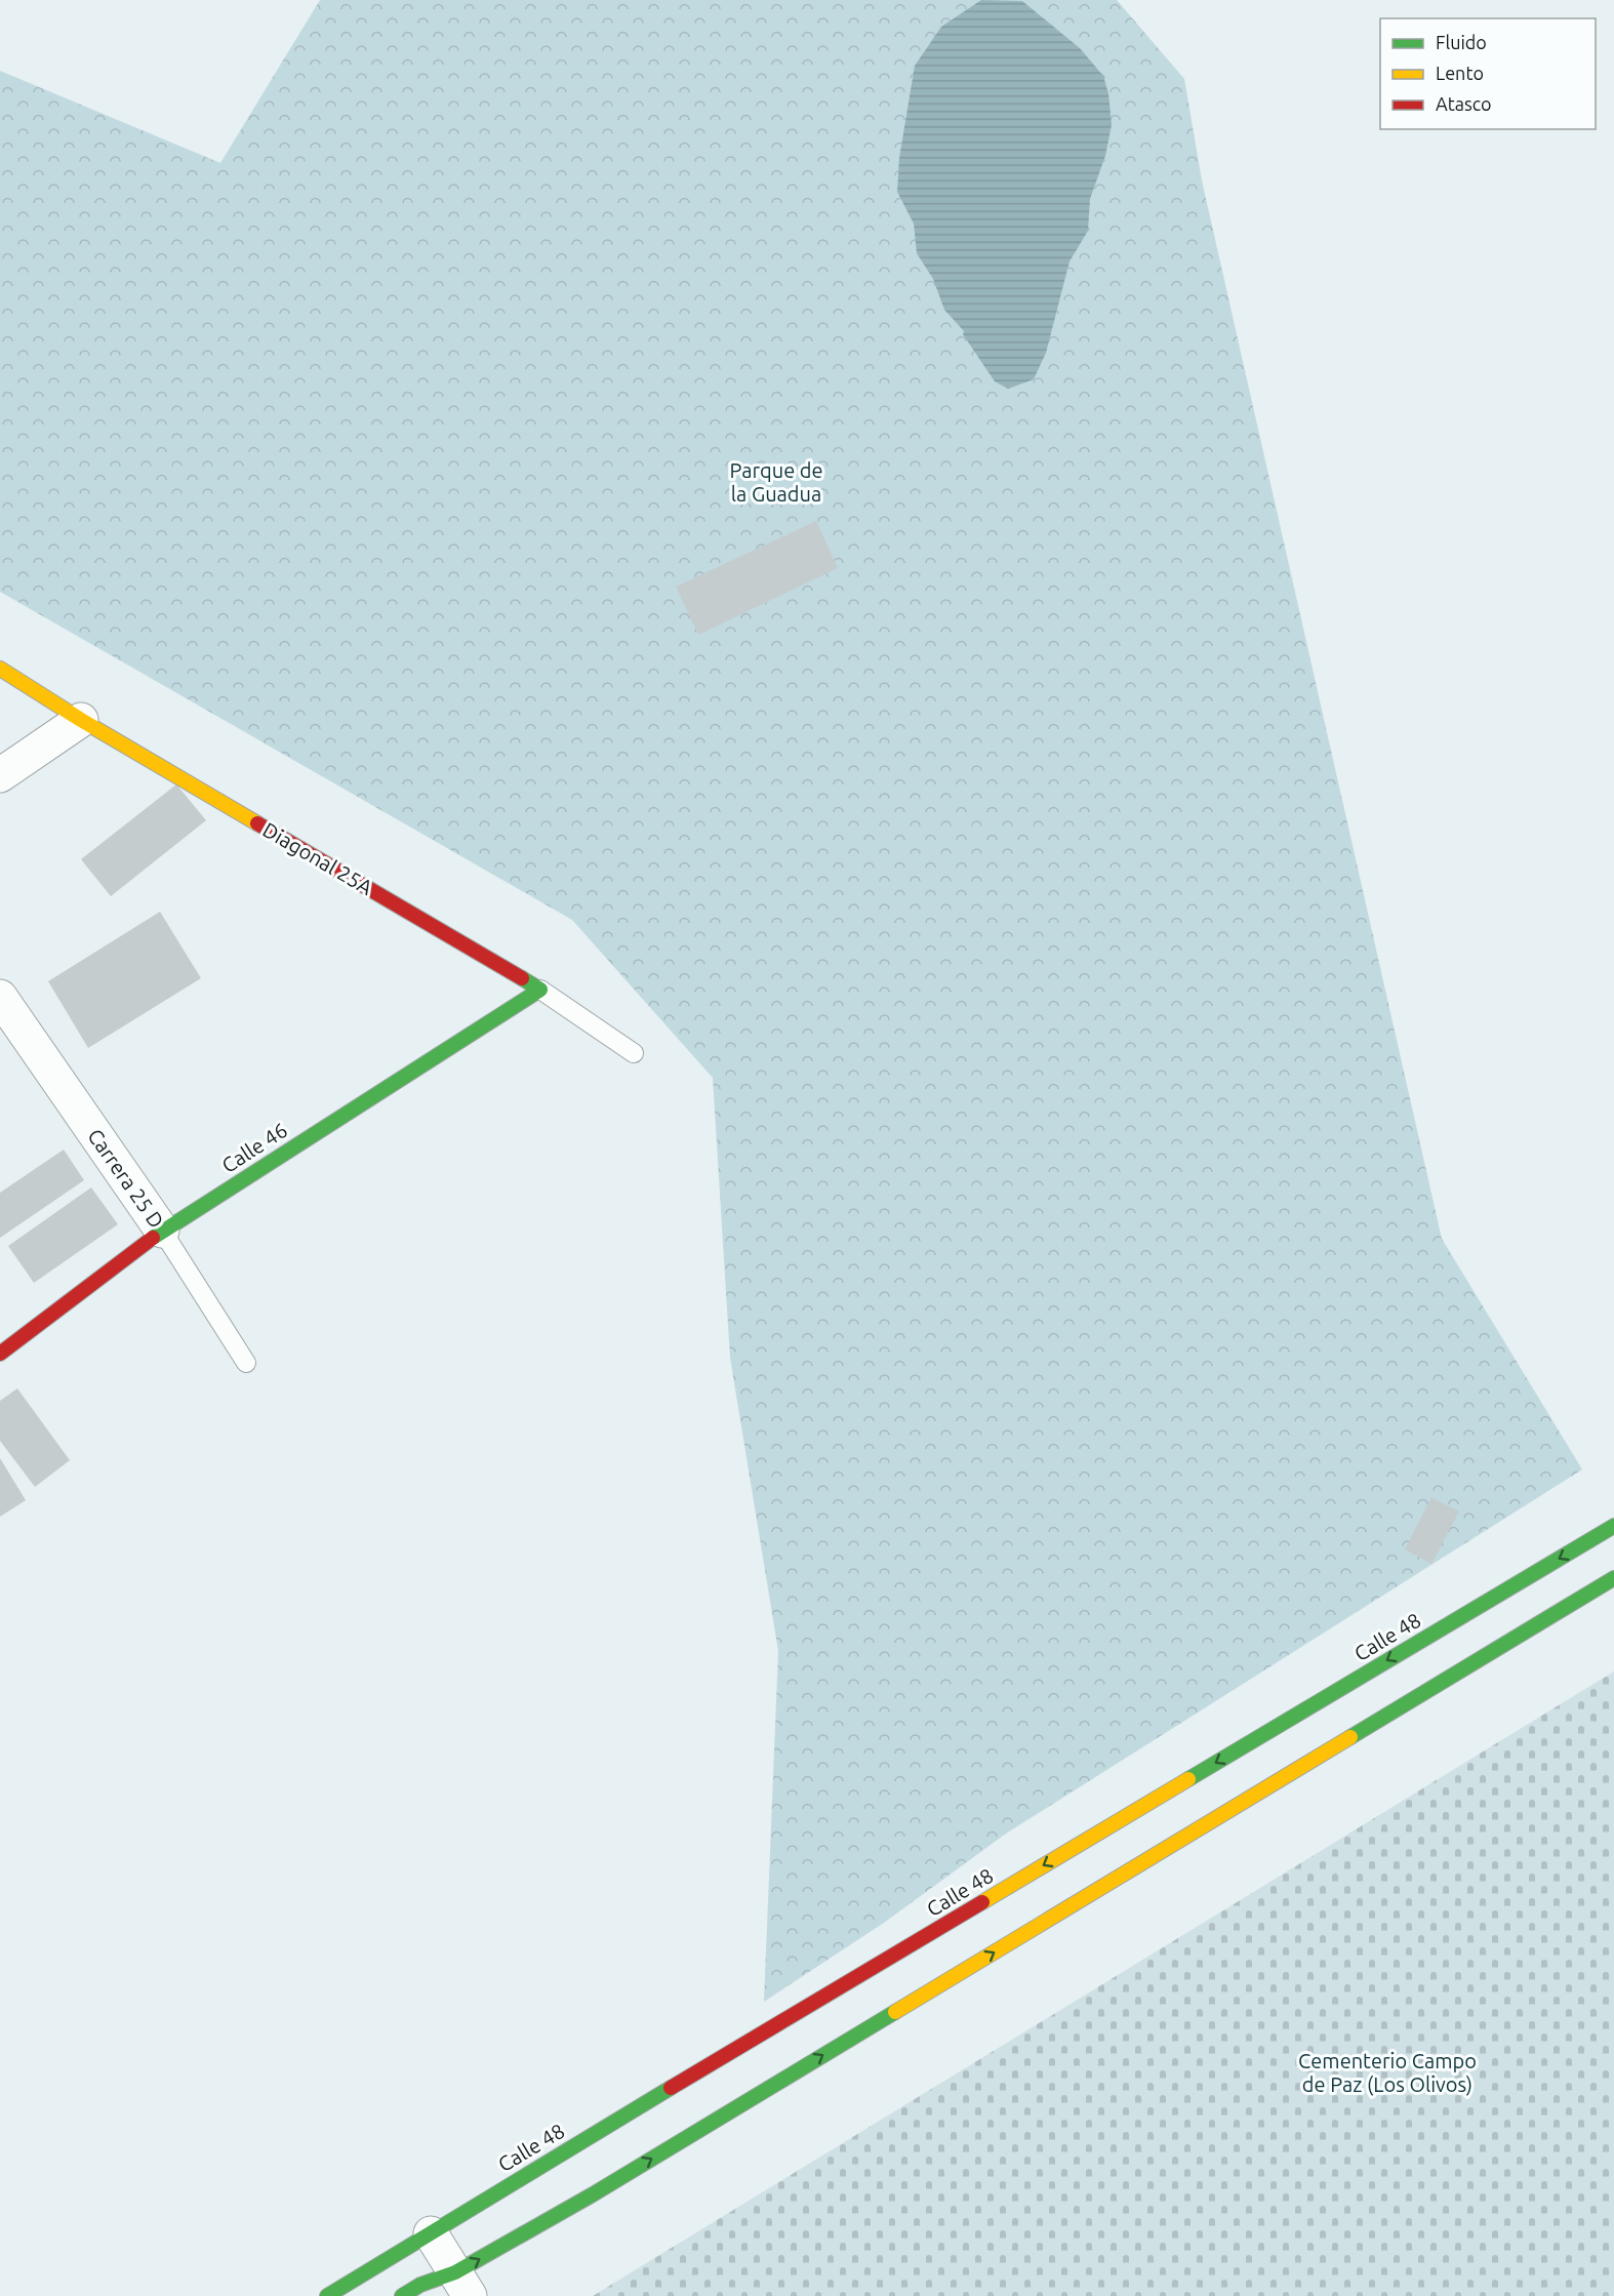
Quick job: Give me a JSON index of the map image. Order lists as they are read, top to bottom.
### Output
{
  "streets": {
    "main road": ["Diagonal 25A", "Calle 46", "Calle 48"],
    "street": ["Carrera 25 D"]
  },
  "crossings": [
    ["Diagonal 25A", "Calle 46"],
    ["Calle 46", "Carrera 25 D"]
  ],
  "parks": ["Parque de la Guadua", "Cementerio Campo de Paz (Los Olivos)"],
  "legend": ["Fluido", "Lento", "Atasco"]
}
